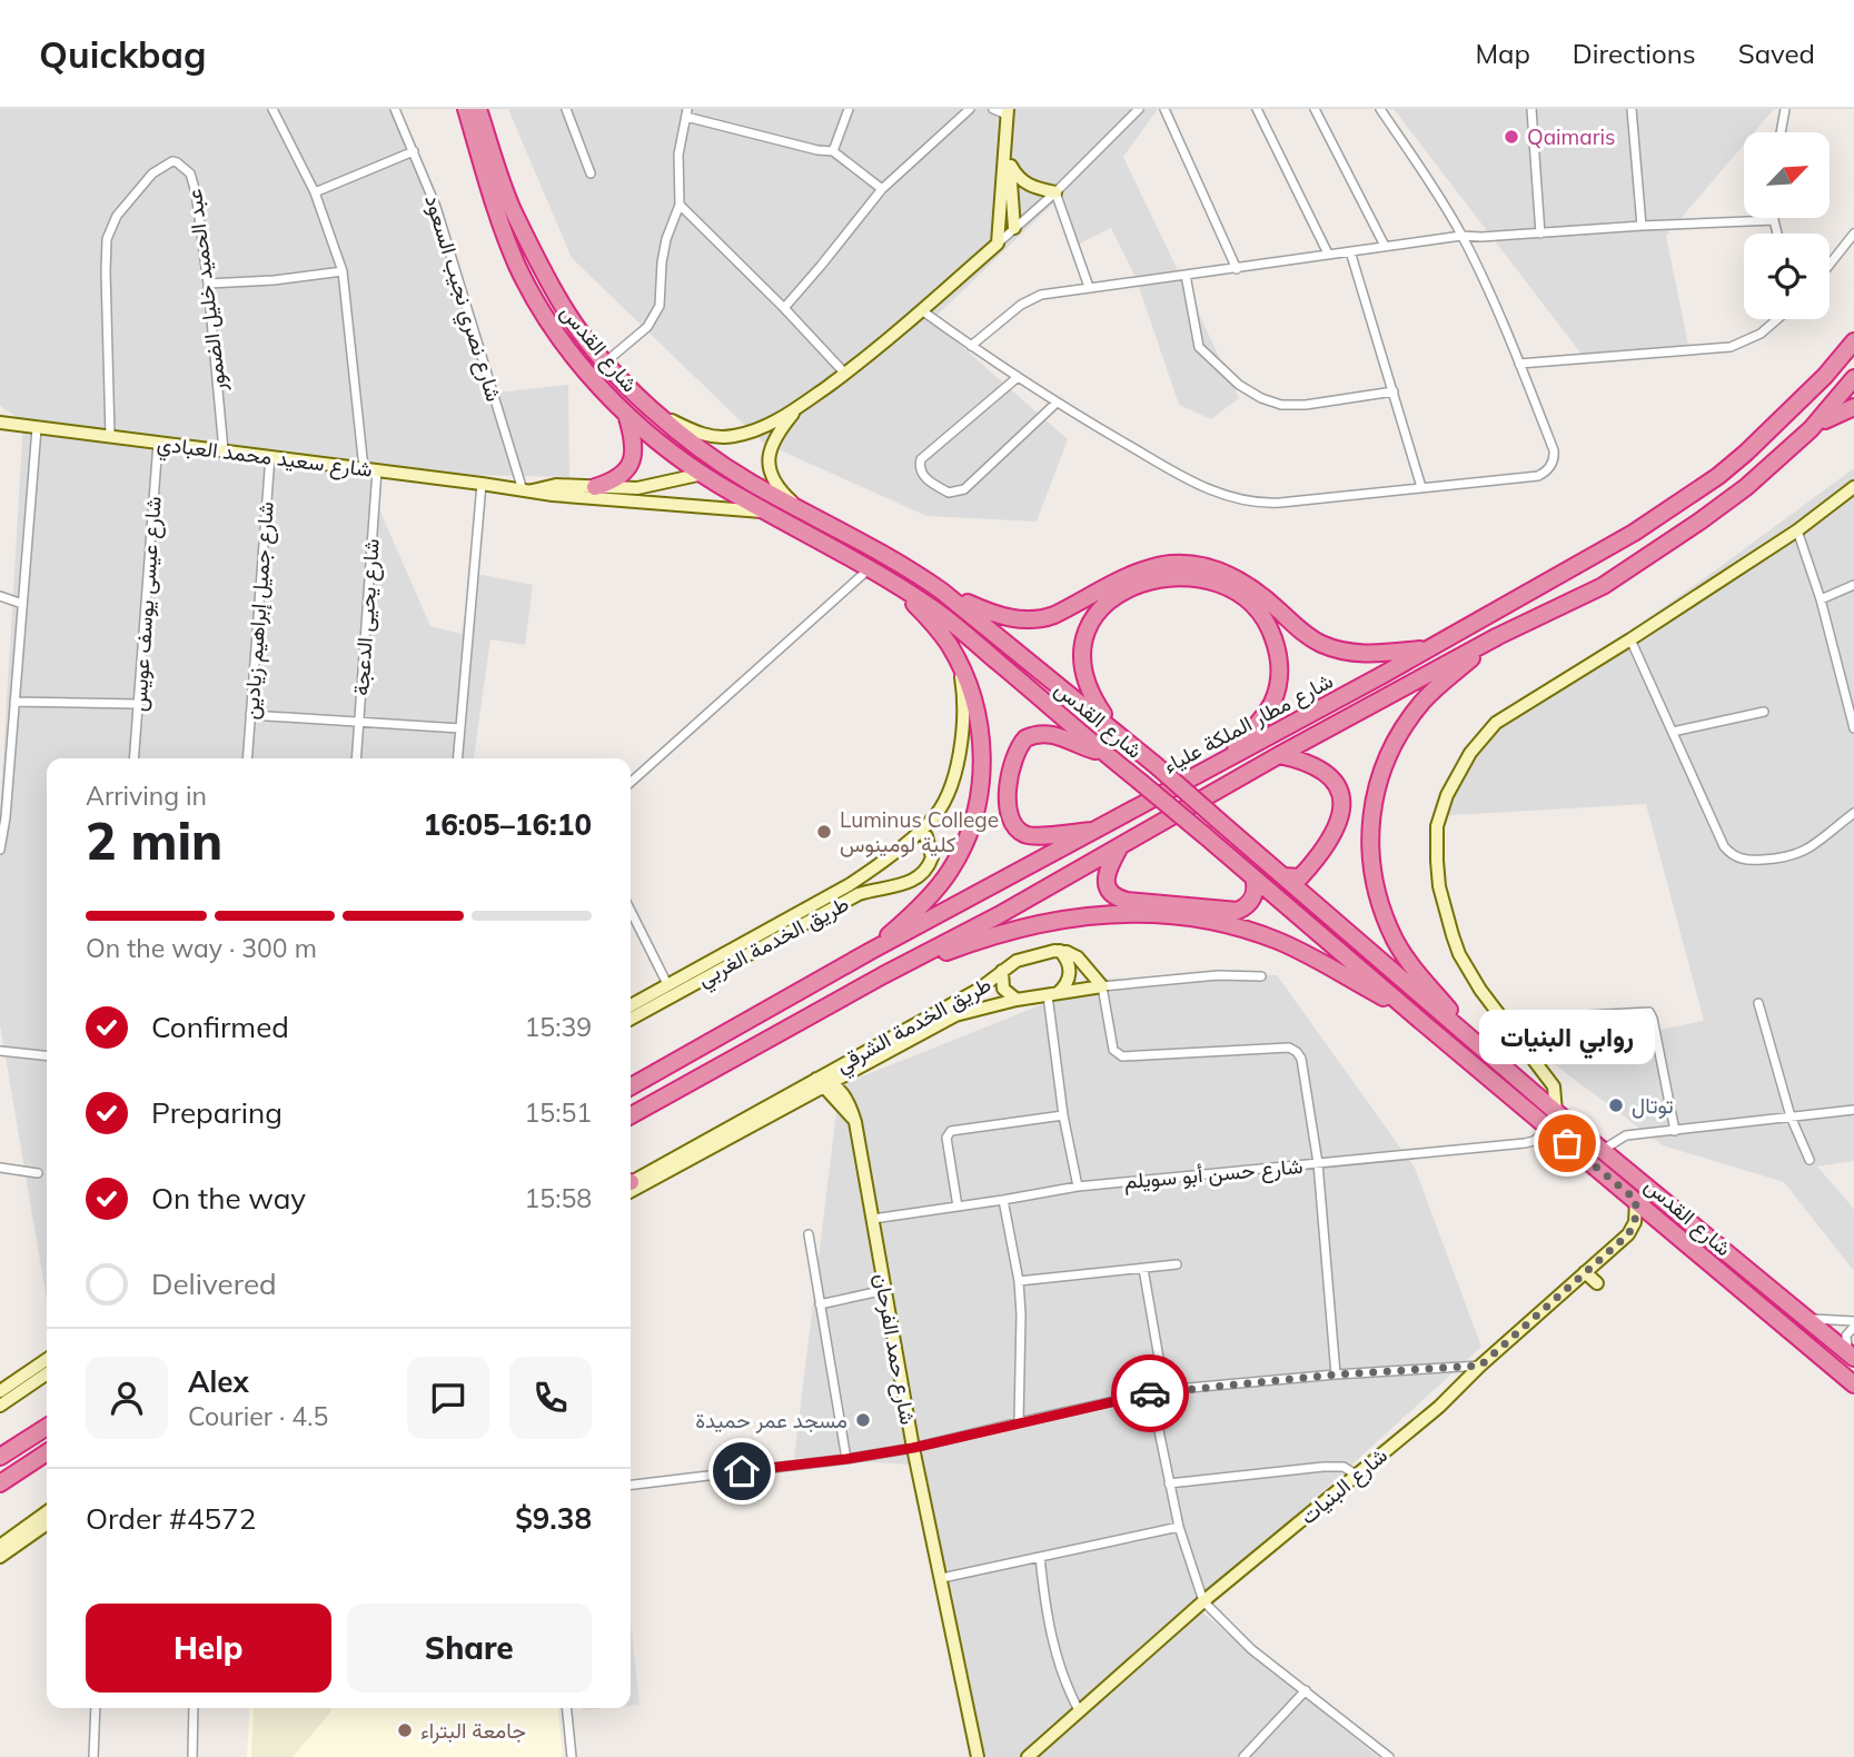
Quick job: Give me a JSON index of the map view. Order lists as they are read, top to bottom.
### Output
{
  "streets": {
    "highway": ["شارع القدس", "شارع مطار الملكة علياء"],
    "street": [
      "عبد الحميد خليل الضمور",
      "شارع نصري نجيب السعود",
      "شارع سعيد محمد العبادي",
      "شارع عيسى يوسف عويس",
      "شارع جميل إبراهيم زيادين",
      "شارع يحيى الدعجة",
      "طريق الخدمة الغربي",
      "طريق الخدمة الشرقي",
      "شارع حسن أبو سويلم",
      "شارع حمد الفرحان",
      "شارع البنيات"
    ]
  },
  "crossings": [
    ["عبد الحميد خليل الضمور", "شارع سعيد محمد العبادي"],
    ["شارع نصري نجيب السعود", "شارع سعيد محمد العبادي"],
    ["شارع القدس", "شارع سعيد محمد العبادي"],
    ["شارع القدس", "شارع حسن أبو سويلم"],
    ["شارع القدس", "شارع البنيات"],
    ["شارع سعيد محمد العبادي", "شارع عيسى يوسف عويس"],
    ["شارع سعيد محمد العبادي", "شارع جميل إبراهيم زيادين"],
    ["شارع سعيد محمد العبادي", "شارع يحيى الدعجة"],
    ["طريق الخدمة الشرقي", "شارع حمد الفرحان"],
    ["شارع حسن أبو سويلم", "شارع حمد الفرحان"]
  ],
  "places": [
    "Qaimaris",
    "Luminus College كلية لومينوس",
    "توتال",
    "روابي البنيات",
    "مسجد عمر حميدة",
    "جامعة البتراء"
  ],
  "north": "top right",
  "page": {
    "header": "Quickbag",
    "nav": ["Map", "Directions", "Saved"],
    "heading": ["2 min", "Arriving in", "16:05–16:10"],
    "panel": [
      "Alex",
      "Courier · 4.5",
      "Order #4572",
      "$9.38"
    ],
    "bar": "On the way · 300 m",
    "list": [
      ["Confirmed", "15:39"],
      ["Preparing", "15:51"],
      ["On the way", "15:58"],
      "Delivered"
    ],
    "bubble": "روابي البنيات",
    "buttons": ["Help", "Share"]
  }
}
